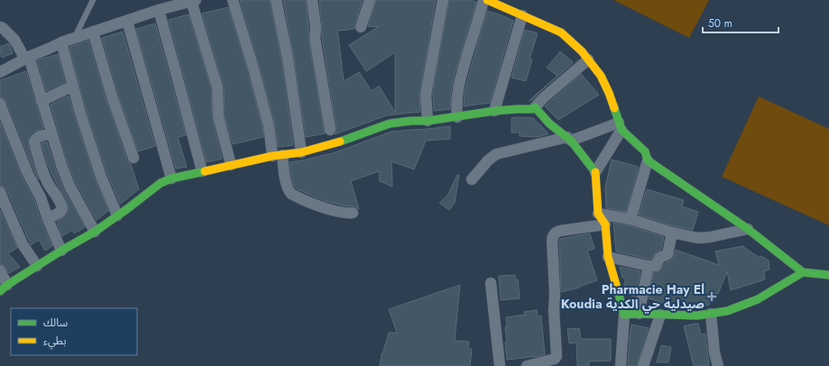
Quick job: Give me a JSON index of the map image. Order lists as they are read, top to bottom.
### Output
{
  "places": {
    "health": ["Pharmacie Hay El Koudia صيدلية حي الكدية"]
  },
  "legend": ["سالك", "بطيء"],
  "scale_bar": "50 m"
}
